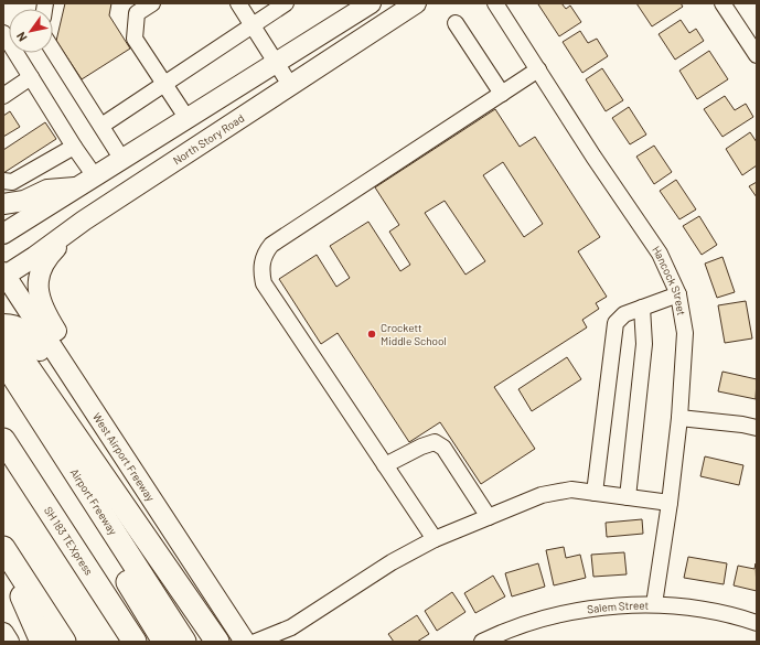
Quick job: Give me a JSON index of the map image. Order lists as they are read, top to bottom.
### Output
{
  "streets": {
    "highway": ["Airport Freeway", "SH 183 TEXpress"],
    "main road": ["North Story Road", "West Airport Freeway"],
    "street": ["Hancock Street", "Salem Street"]
  },
  "crossings": [
    ["North Story Road", "West Airport Freeway"],
    ["Hancock Street", "Salem Street"]
  ],
  "places": ["Crockett Middle School"],
  "north": "bottom left"
}
